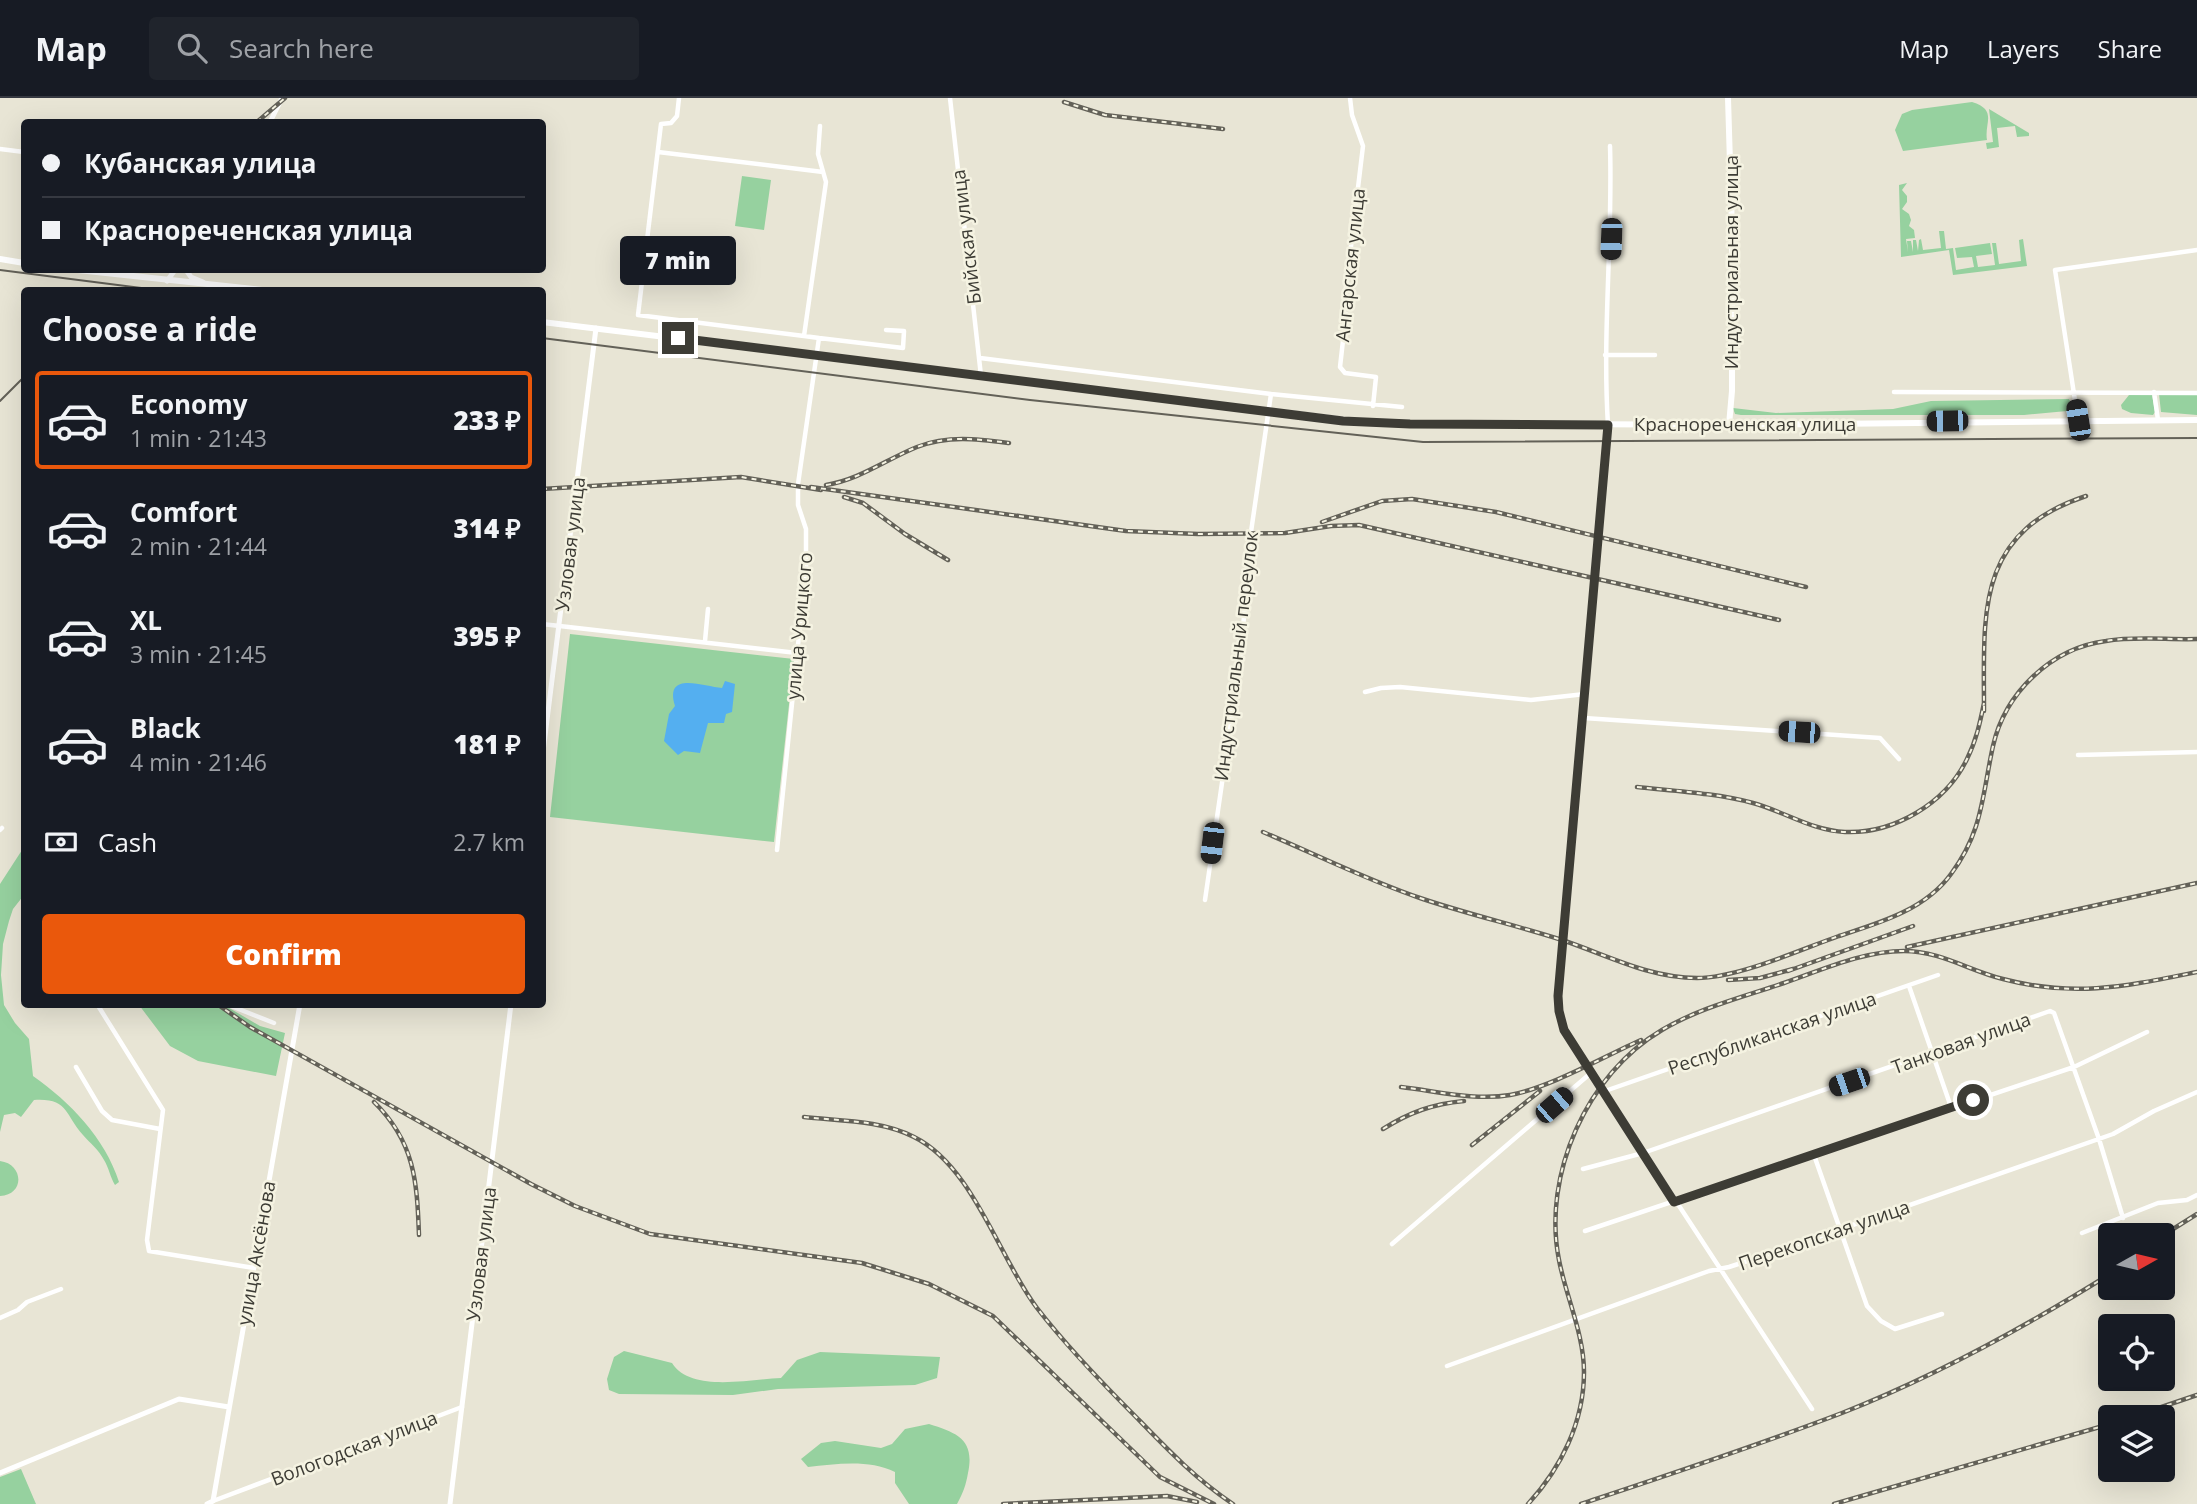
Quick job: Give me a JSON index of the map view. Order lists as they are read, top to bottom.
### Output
{
  "streets": {
    "main road": ["Индустриальная улица", "Краснореченская улица"],
    "street": [
      "Бийская улица",
      "Ангарская улица",
      "Узловая улица",
      "улица Урицкого",
      "Индустриальный переулок",
      "Республиканская улица",
      "Танковая улица",
      "Перекопская улица",
      "улица Аксёнова",
      "Вологодская улица"
    ]
  },
  "crossings": [
    ["Бийская улица", "Краснореченская улица"],
    ["Индустриальная улица", "Краснореченская улица"],
    ["Краснореченская улица", "Узловая улица"],
    ["Краснореченская улица", "улица Урицкого"],
    ["Краснореченская улица", "Индустриальный переулок"],
    ["Узловая улица", "Вологодская улица"],
    ["Танковая улица", "Перекопская улица"],
    ["улица Аксёнова", "Вологодская улица"]
  ],
  "north": "right",
  "page": {
    "header": "Map",
    "search": "Search here",
    "nav": ["Map", "Layers", "Share"],
    "banner": ["Кубанская улица", "Краснореченская улица"],
    "bubble": "7 min",
    "heading": "Choose a ride",
    "list": [
      {
        "name": "Economy",
        "note": "1 min · 21:43",
        "value": "233 ₽"
      },
      {
        "name": "Comfort",
        "note": "2 min · 21:44",
        "value": "314 ₽"
      },
      {
        "name": "XL",
        "note": "3 min · 21:45",
        "value": "395 ₽"
      },
      {
        "name": "Black",
        "note": "4 min · 21:46",
        "value": "181 ₽"
      }
    ],
    "pay": ["Cash", "2.7 km"],
    "buttons": "Confirm"
  }
}
